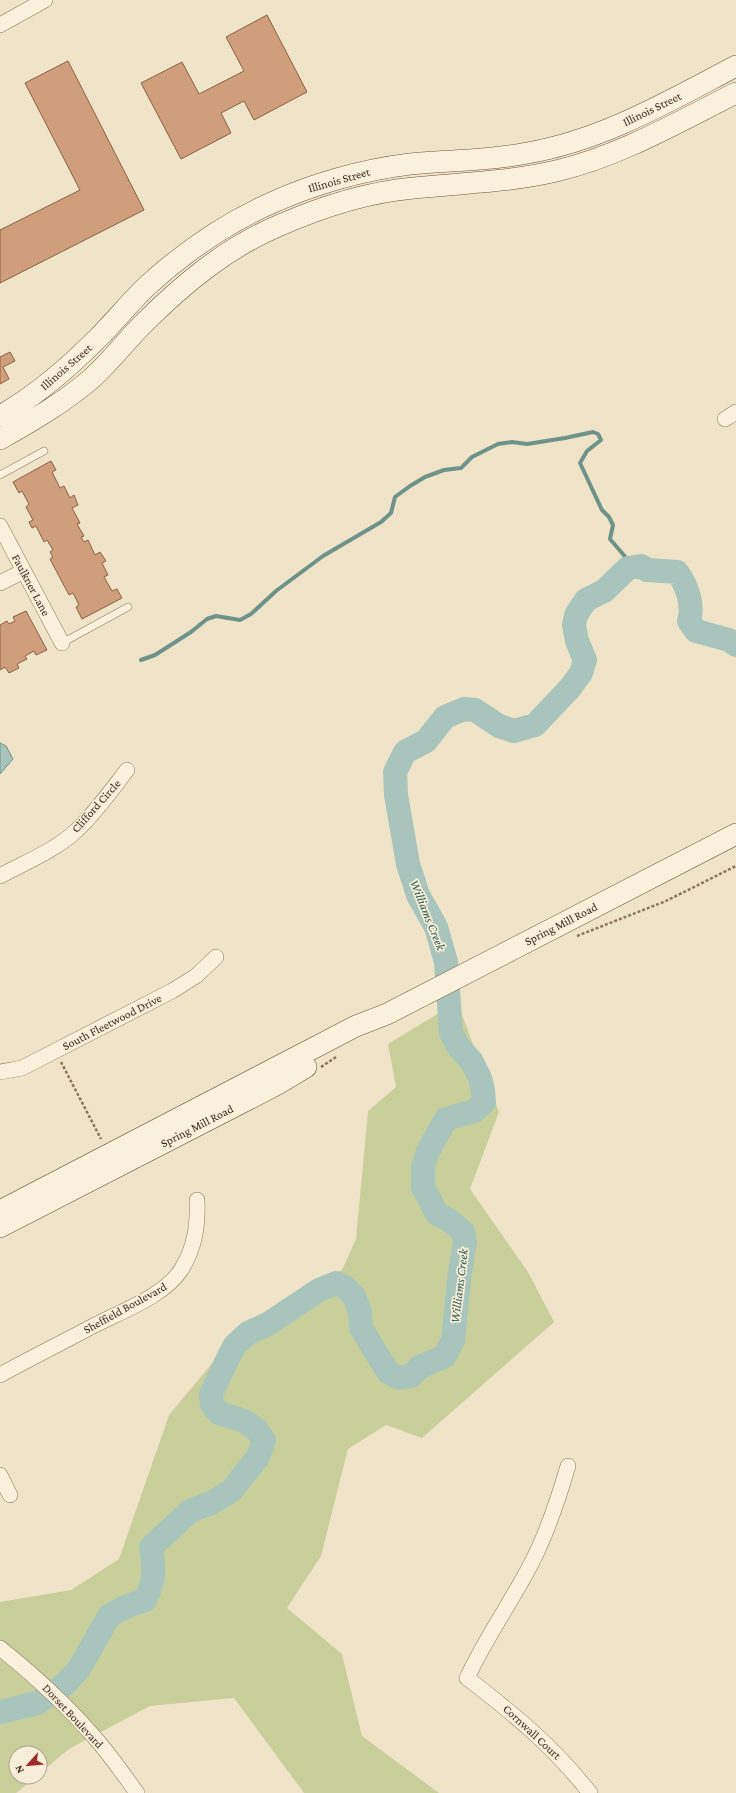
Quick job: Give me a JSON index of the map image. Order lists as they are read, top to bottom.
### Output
{
  "streets": {
    "street": [
      "Illinois Street",
      "Faulkner Lane",
      "Clifford Circle",
      "Spring Mill Road",
      "South Fleetwood Drive",
      "Sheffield Boulevard",
      "Dorset Boulevard",
      "Cornwall Court"
    ]
  },
  "water": ["Williams Creek"],
  "north": "bottom left"
}
